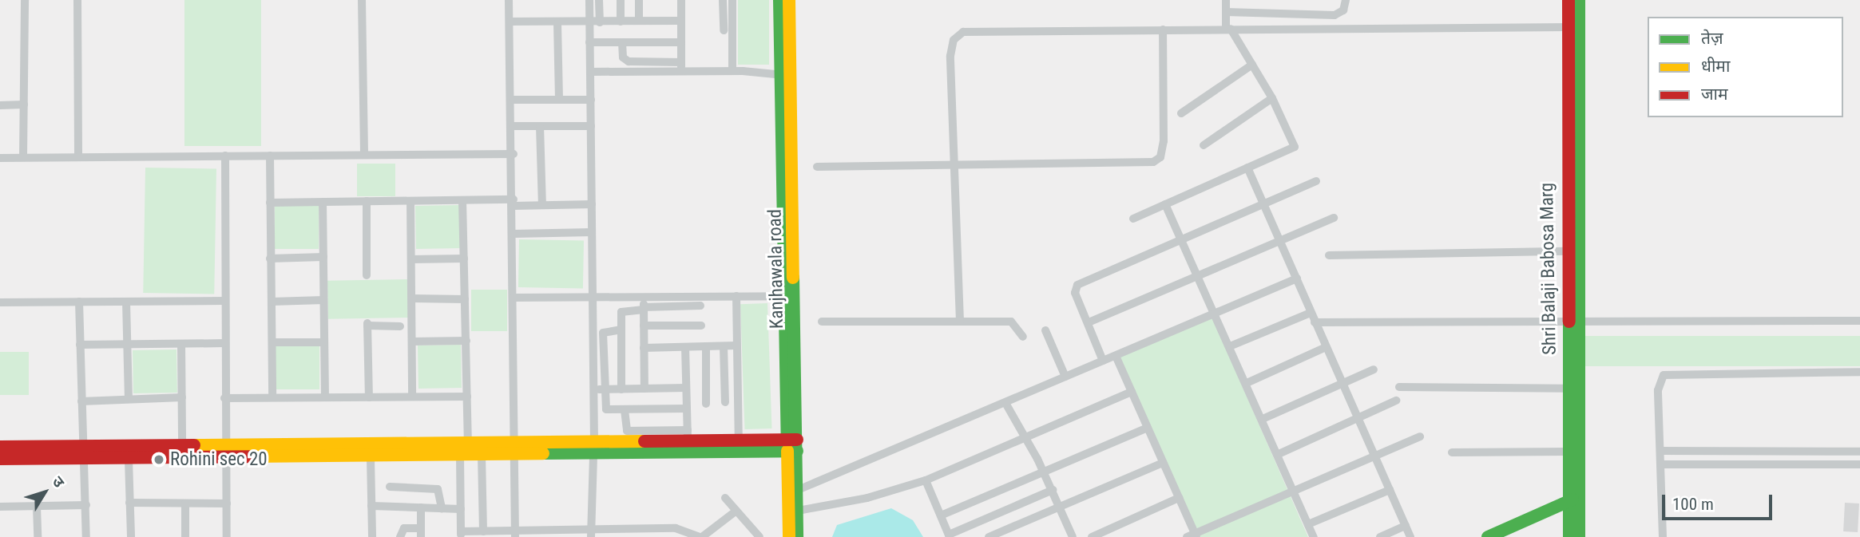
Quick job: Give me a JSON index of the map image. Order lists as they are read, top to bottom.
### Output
{
  "streets": {
    "street": ["Kanjhawala road", "Shri Balaji Babosa Marg"]
  },
  "places": ["Rohini sec 20"],
  "legend": ["तेज़", "धीमा", "जाम"],
  "scale_bar": "100 m",
  "north": "top right"
}
